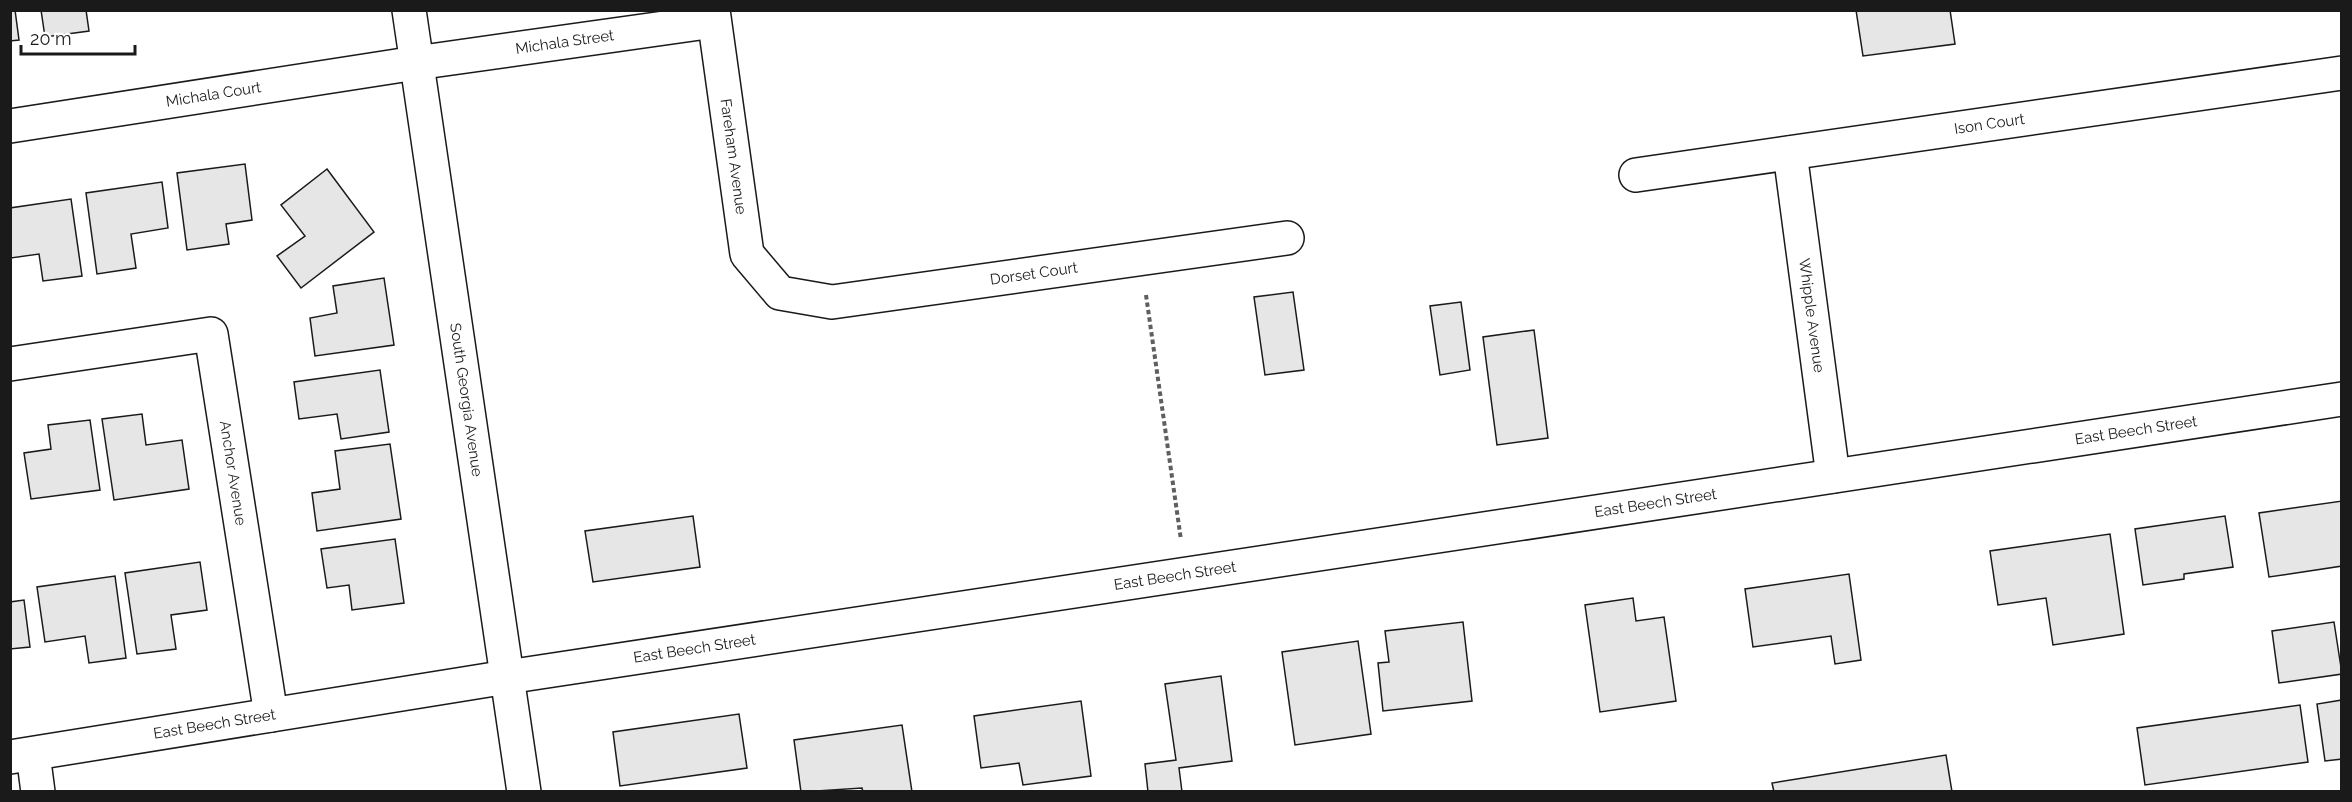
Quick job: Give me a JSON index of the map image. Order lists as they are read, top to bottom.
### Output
{
  "streets": {
    "street": [
      "Michala Street",
      "Michala Court",
      "Ison Court",
      "Fareham Avenue",
      "Dorset Court",
      "Whipple Avenue",
      "South Georgia Avenue",
      "East Beech Street",
      "Anchor Avenue"
    ]
  },
  "crossings": [
    ["Michala Street", "Michala Court"],
    ["Michala Street", "Fareham Avenue"],
    ["Michala Street", "South Georgia Avenue"],
    ["Michala Court", "South Georgia Avenue"],
    ["Ison Court", "Whipple Avenue"],
    ["Fareham Avenue", "Dorset Court"],
    ["Whipple Avenue", "East Beech Street"],
    ["South Georgia Avenue", "East Beech Street"],
    ["East Beech Street", "Anchor Avenue"]
  ],
  "scale_bar": "20 m"
}
